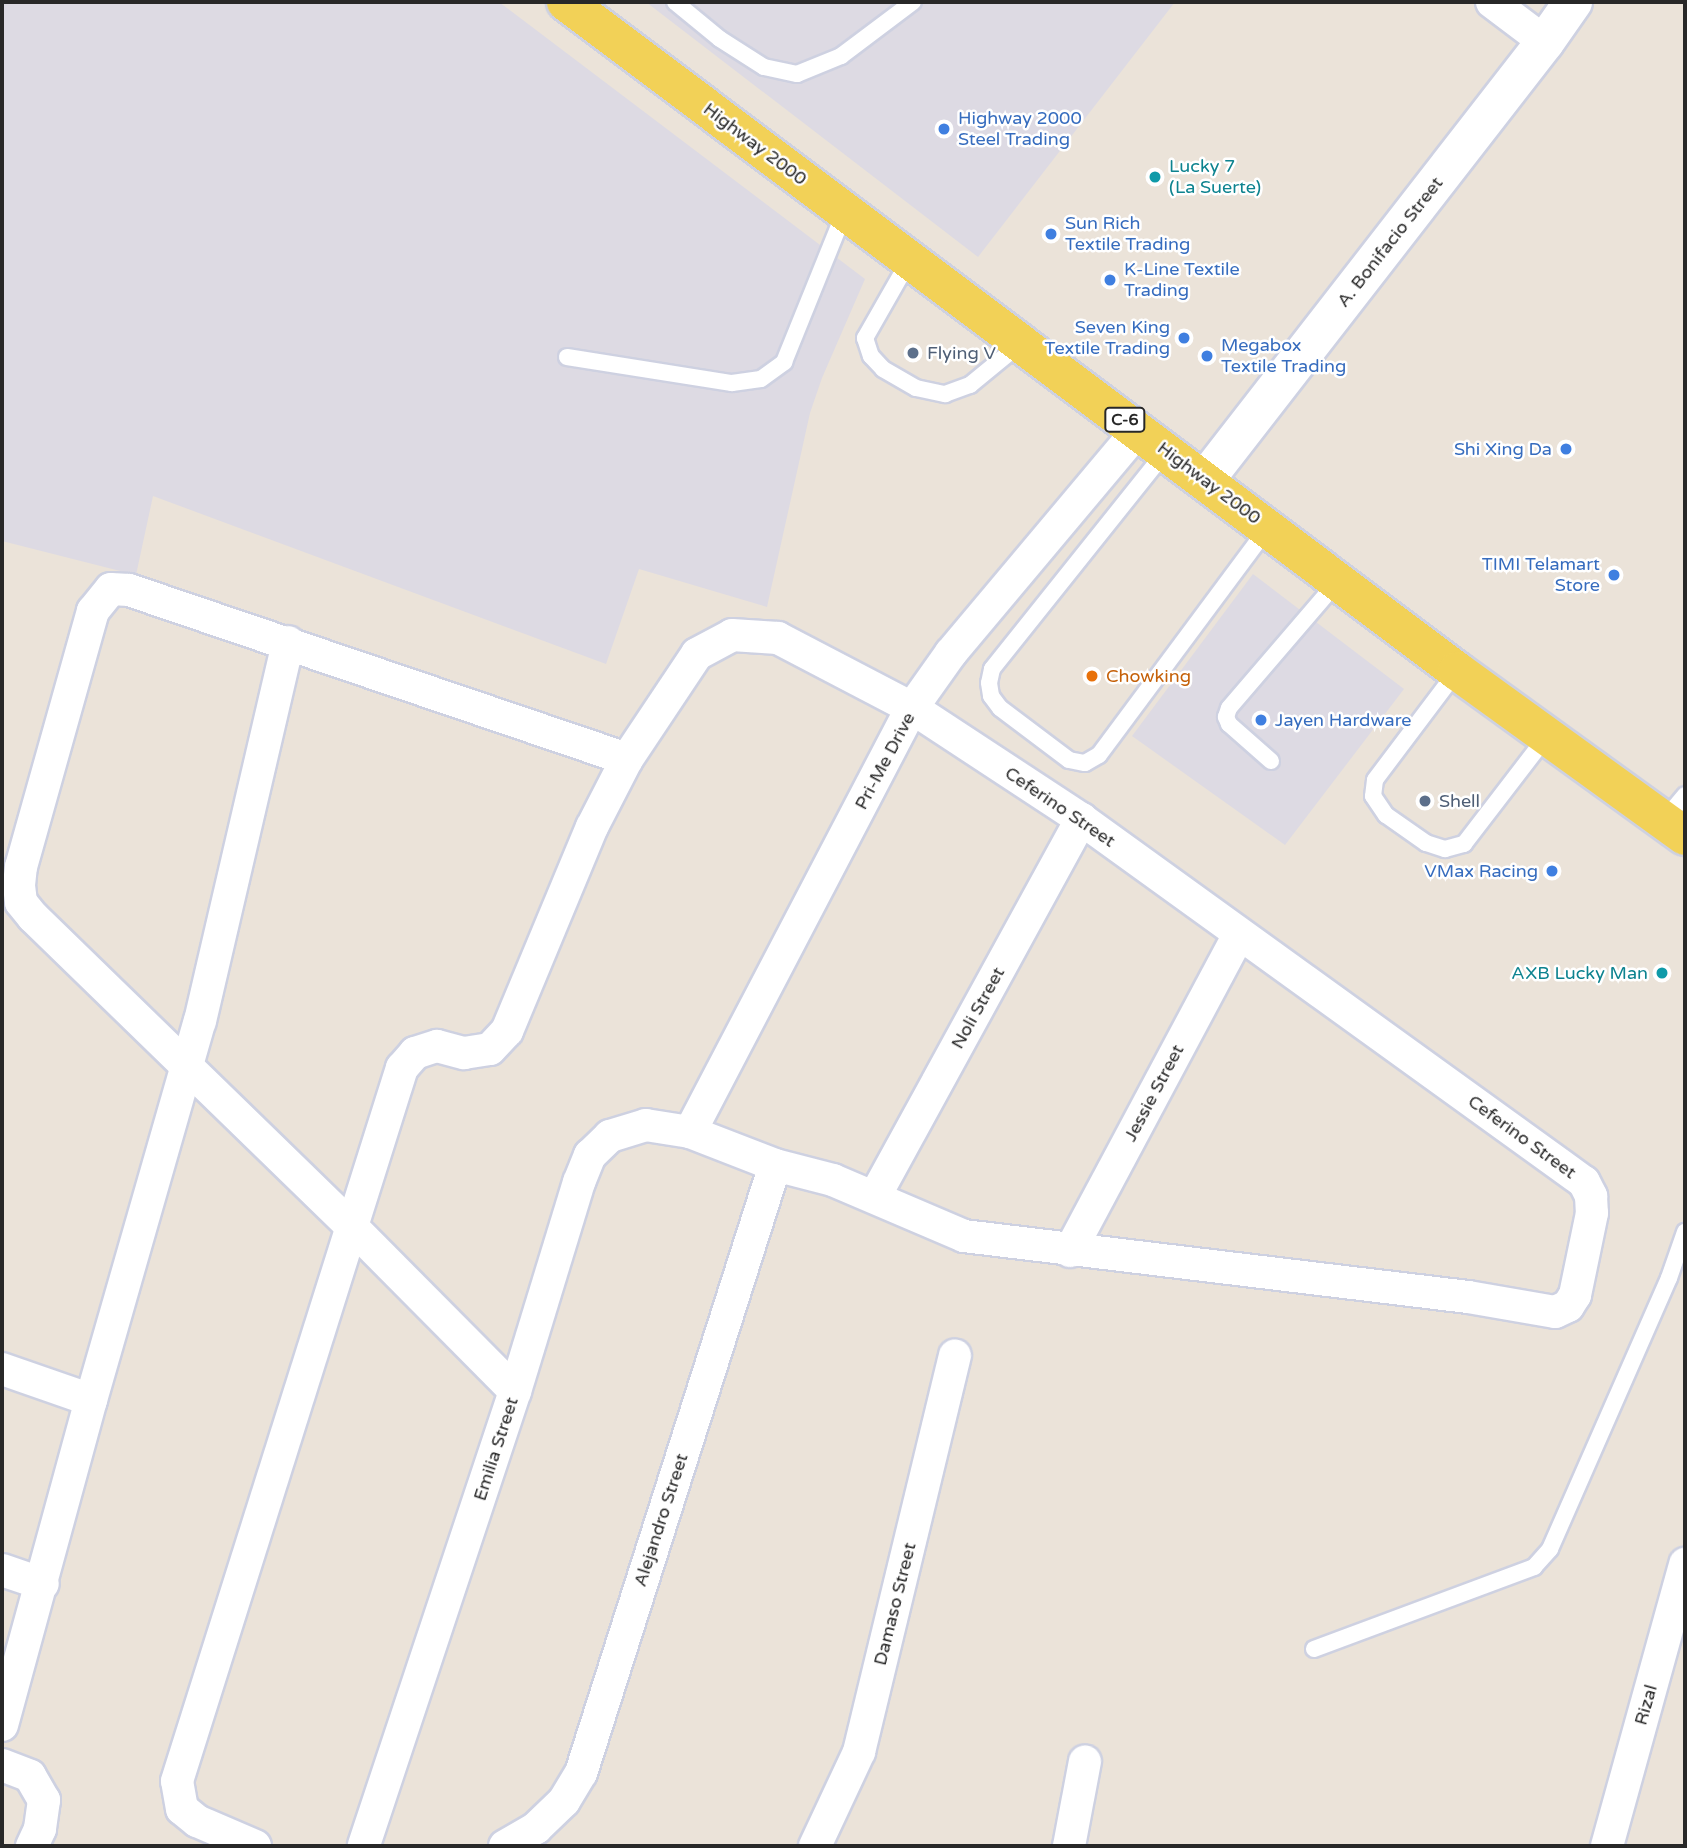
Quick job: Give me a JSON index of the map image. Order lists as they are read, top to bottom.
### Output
{
  "streets": {
    "main road": ["Highway 2000", "C-6"],
    "street": [
      "A. Bonifacio Street",
      "Pri-Me Drive",
      "Ceferino Street",
      "Noli Street",
      "Jessie Street",
      "Emilia Street",
      "Alejandro Street",
      "Damaso Street",
      "Rizal"
    ]
  },
  "crossings": [
    ["Highway 2000", "A. Bonifacio Street"],
    ["Highway 2000", "Pri-Me Drive"],
    ["Pri-Me Drive", "Ceferino Street"],
    ["Pri-Me Drive", "Emilia Street"],
    ["Ceferino Street", "Noli Street"],
    ["Ceferino Street", "Jessie Street"],
    ["Ceferino Street", "Emilia Street"],
    ["Ceferino Street", "Alejandro Street"]
  ],
  "places": [
    "Highway 2000 Steel Trading",
    "Lucky 7 (La Suerte)",
    "Sun Rich Textile Trading",
    "K-Line Textile Trading",
    "Seven King Textile Trading",
    "Flying V",
    "Megabox Textile Trading",
    "Shi Xing Da",
    "TIMI Telamart Store",
    "Chowking",
    "Jayen Hardware",
    "Shell",
    "VMax Racing",
    "AXB Lucky Man"
  ]
}
